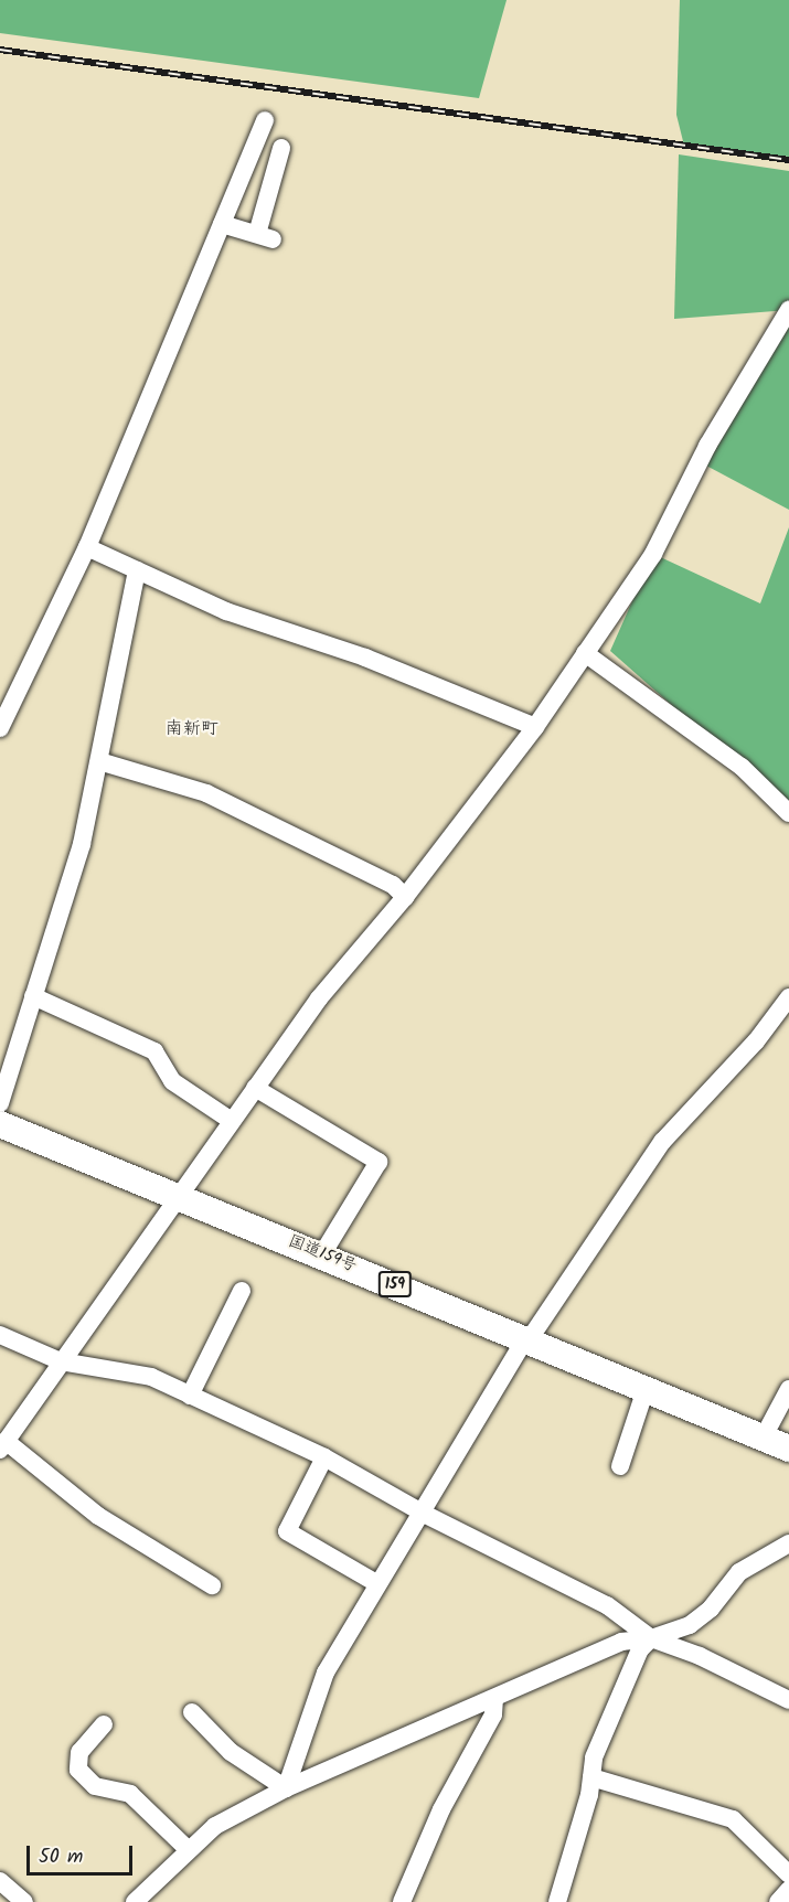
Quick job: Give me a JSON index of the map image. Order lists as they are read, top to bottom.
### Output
{
  "streets": {
    "highway": ["国道159号", "159"]
  },
  "districts": ["南新町"],
  "scale_bar": "50 m"
}
